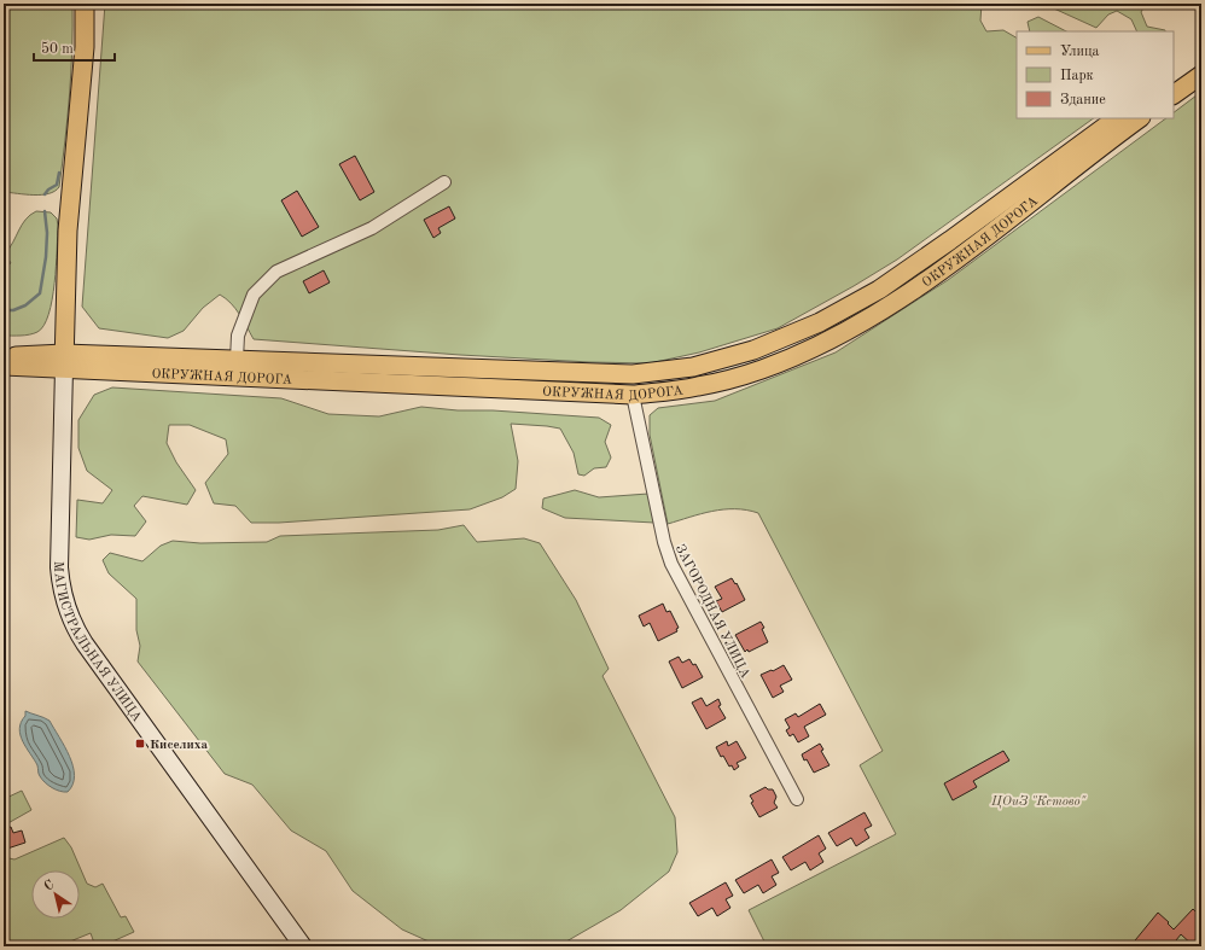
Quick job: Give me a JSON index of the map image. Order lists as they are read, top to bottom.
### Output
{
  "streets": {
    "main road": ["ОКРУЖНАЯ ДОРОГА", "МАГИСТРАЛЬНАЯ УЛИЦА"],
    "street": ["ЗАГОРОДНАЯ УЛИЦА"]
  },
  "crossings": [
    ["ОКРУЖНАЯ ДОРОГА", "ЗАГОРОДНАЯ УЛИЦА"],
    ["ОКРУЖНАЯ ДОРОГА", "МАГИСТРАЛЬНАЯ УЛИЦА"]
  ],
  "parks": ["ЦОиЗ \"Кстово\""],
  "places": {
    "transit": ["Киселиха"]
  },
  "legend": ["Улица", "Парк", "Здание"],
  "scale_bar": "50 m",
  "north": "top left"
}
